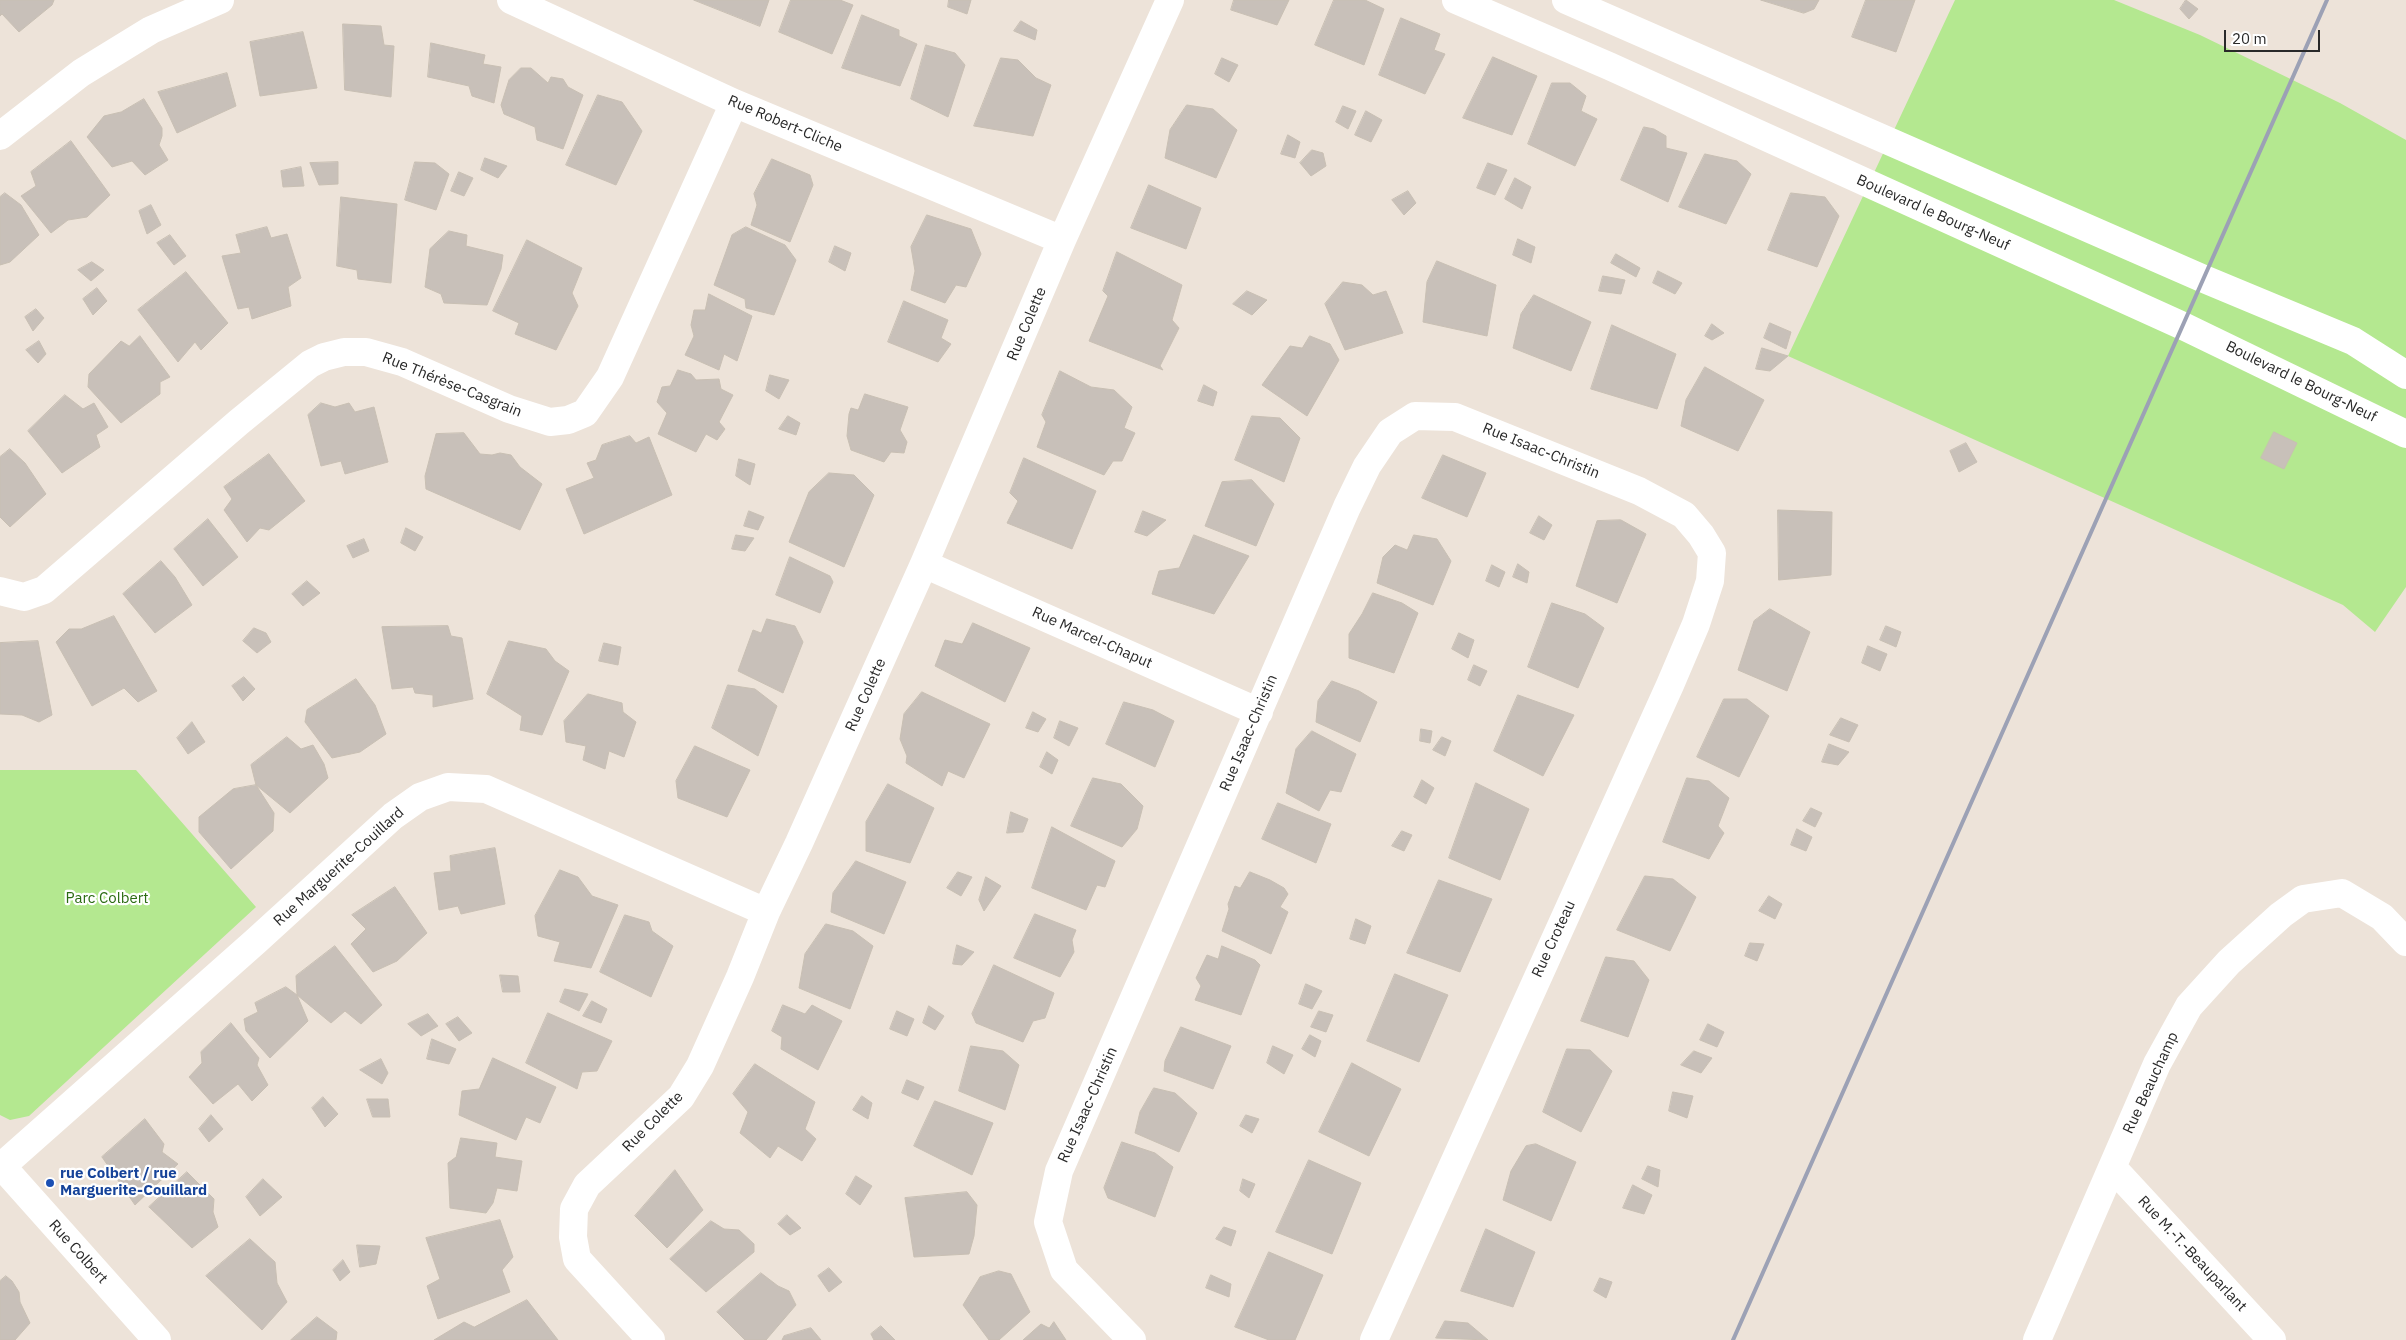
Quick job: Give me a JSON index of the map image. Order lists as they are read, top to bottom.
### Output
{
  "streets": {
    "street": [
      "Rue Robert-Cliche",
      "Boulevard le Bourg-Neuf",
      "Rue Colette",
      "Rue Thérèse-Casgrain",
      "Rue Isaac-Christin",
      "Rue Marcel-Chaput",
      "Rue Marguerite-Couillard",
      "Rue Croteau",
      "Rue Beauchamp",
      "Rue Colbert",
      "Rue M.-T.-Beauparlant"
    ]
  },
  "crossings": [
    ["Rue Robert-Cliche", "Rue Colette"],
    ["Rue Robert-Cliche", "Rue Thérèse-Casgrain"],
    ["Rue Colette", "Rue Marcel-Chaput"],
    ["Rue Colette", "Rue Marguerite-Couillard"],
    ["Rue Isaac-Christin", "Rue Marcel-Chaput"],
    ["Rue Isaac-Christin", "Rue Croteau"],
    ["Rue Marguerite-Couillard", "Rue Colbert"],
    ["Rue Beauchamp", "Rue M.-T.-Beauparlant"]
  ],
  "parks": ["Parc Colbert"],
  "places": ["rue Colbert / rue Marguerite-Couillard"],
  "scale_bar": "20 m"
}
